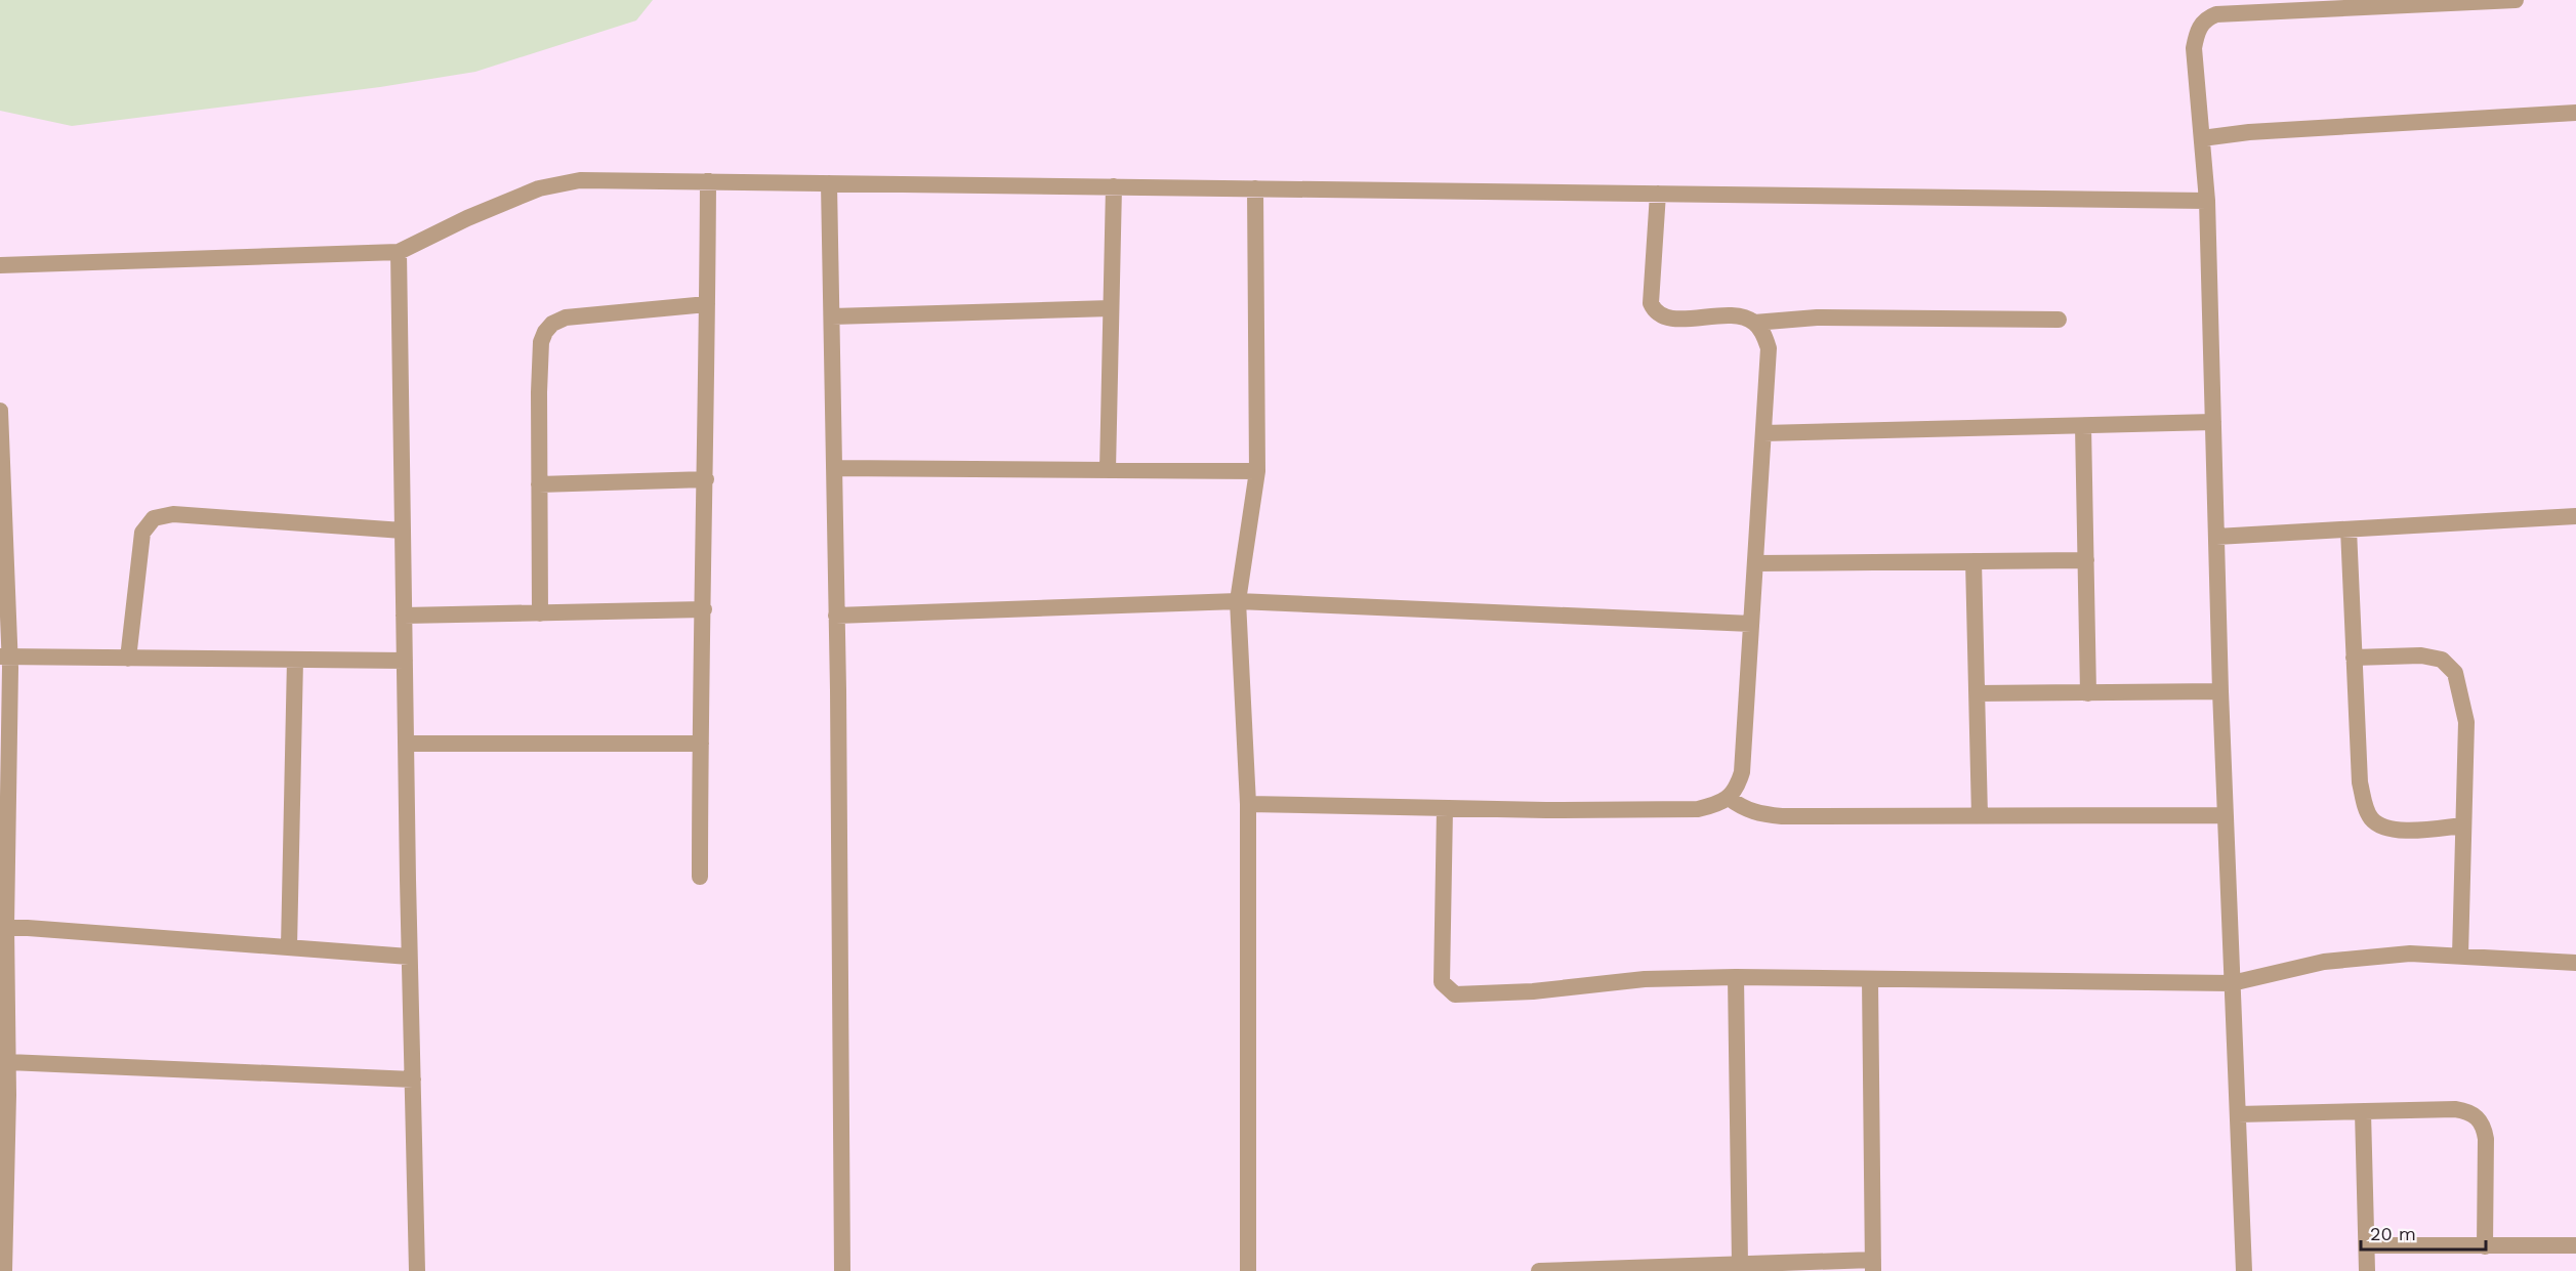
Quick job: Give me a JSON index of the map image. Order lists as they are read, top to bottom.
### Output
{
  "scale_bar": "20 m"
}
